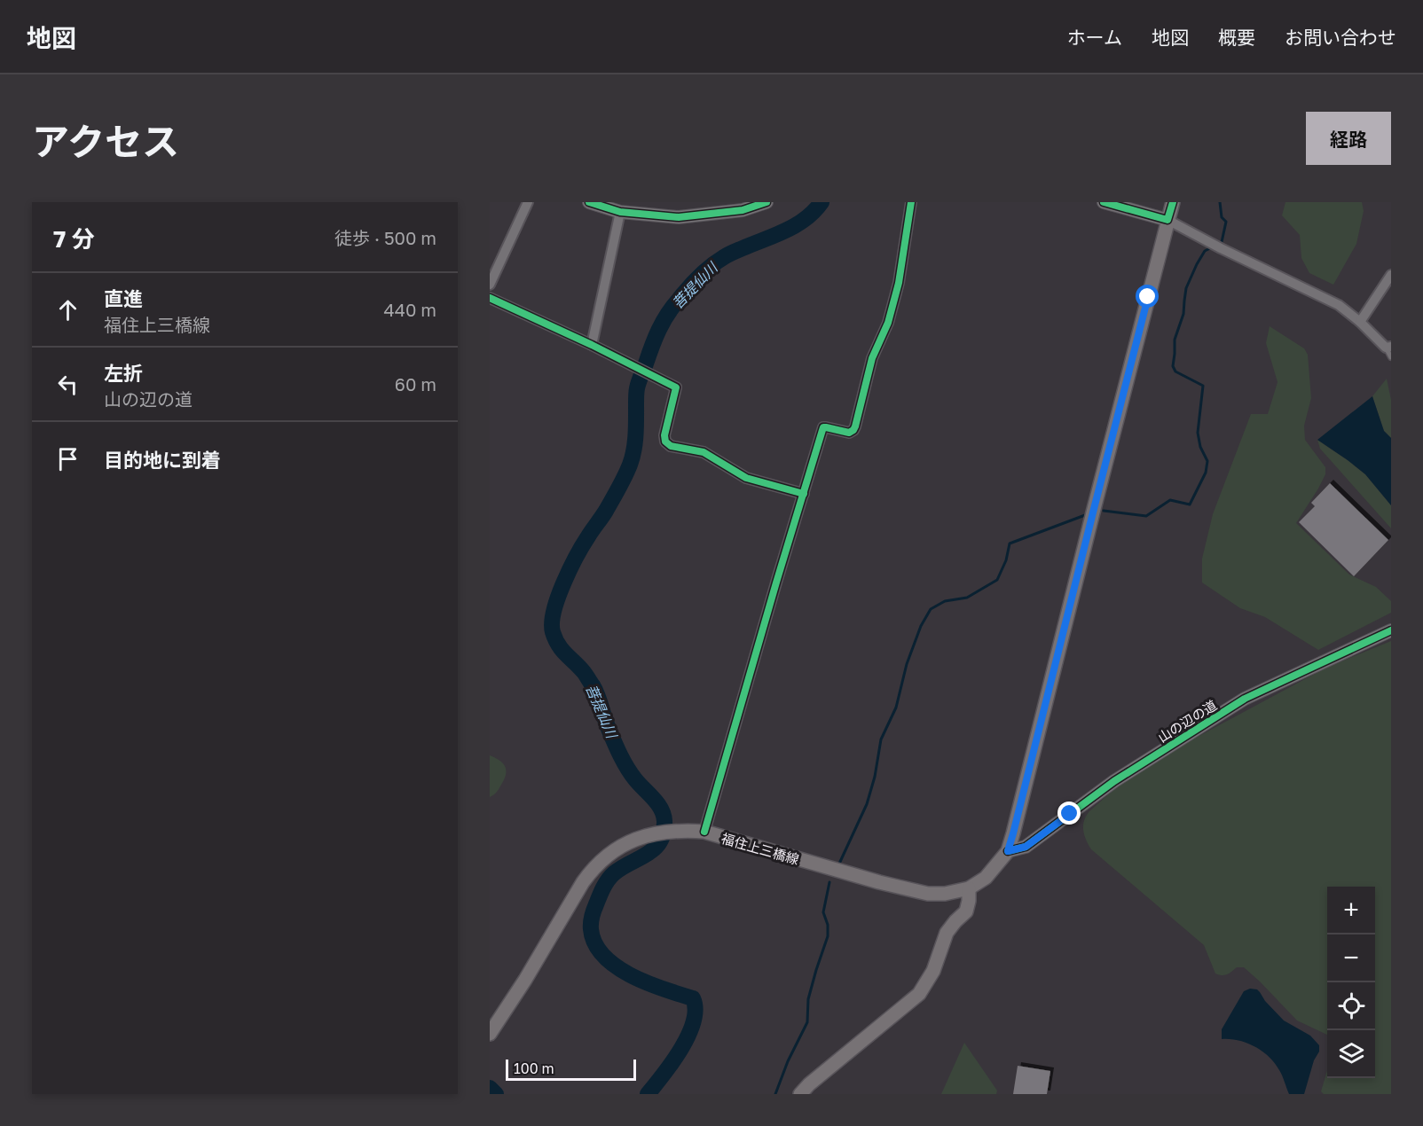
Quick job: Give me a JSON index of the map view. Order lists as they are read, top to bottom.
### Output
{
  "streets": {
    "main road": ["福住上三橋線"],
    "street": ["山の辺の道"]
  },
  "crossings": [
    ["山の辺の道", "福住上三橋線"]
  ],
  "water": ["菩提仙川"],
  "scale_bar": "100 m",
  "page": {
    "header": "地図",
    "nav": [
      "ホーム",
      "地図",
      "概要",
      "お問い合わせ"
    ],
    "title": "アクセス",
    "buttons": "経路",
    "heading": ["7 分", "徒歩 · 500 m"],
    "list": [
      ["直進", "福住上三橋線", "440 m"],
      ["左折", "山の辺の道", "60 m"],
      "目的地に到着"
    ],
    "map_buttons": ["+", "−"],
    "scale": "100 m"
  }
}
